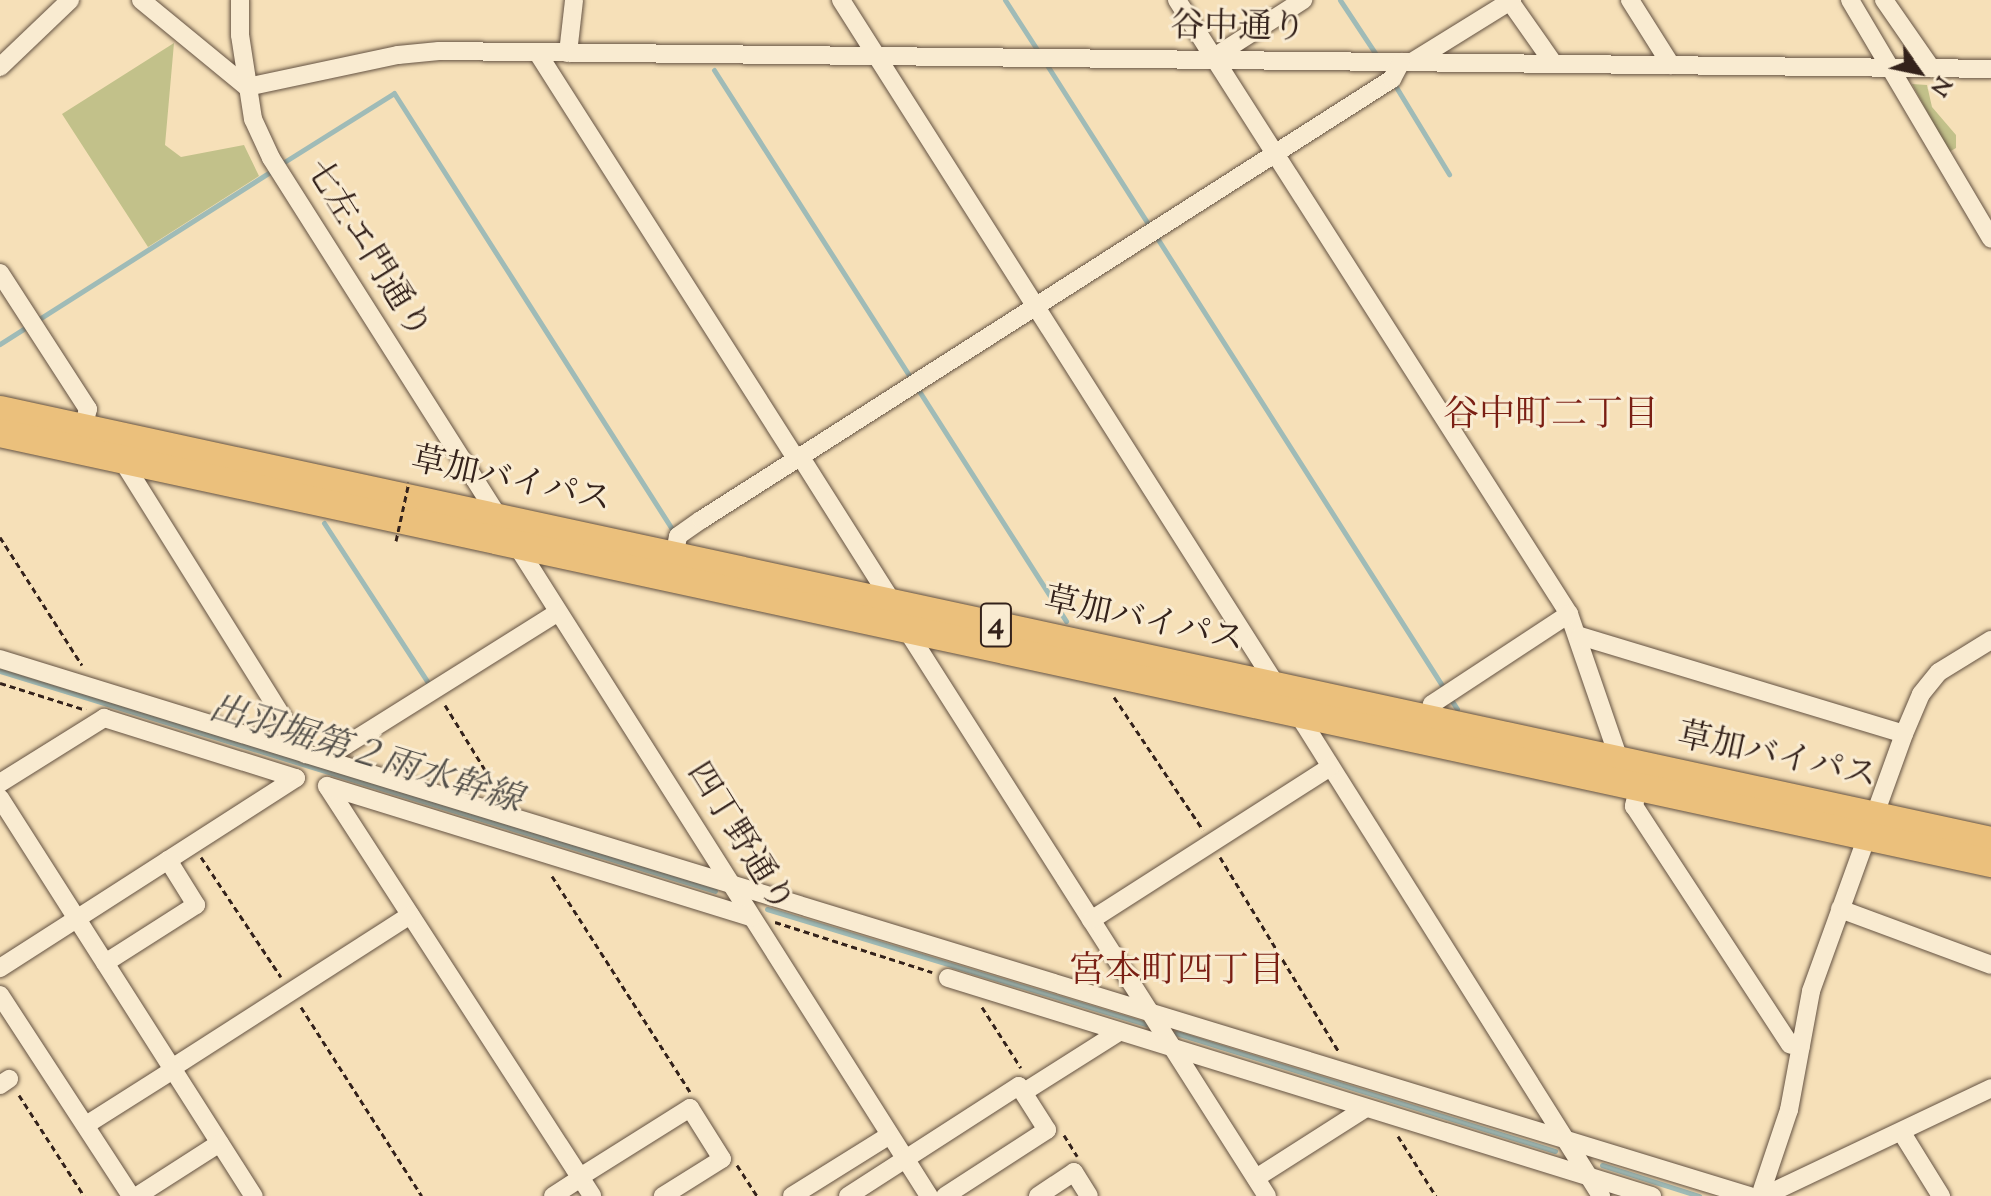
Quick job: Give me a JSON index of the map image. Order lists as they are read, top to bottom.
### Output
{
  "streets": {
    "highway": ["草加バイパス", "4"],
    "street": ["谷中通り", "七左エ門通り", "四丁野通り"]
  },
  "crossings": [
    ["谷中通り", "七左エ門通り"],
    ["七左エ門通り", "草加バイパス"],
    ["七左エ門通り", "四丁野通り"],
    ["草加バイパス", "四丁野通り"]
  ],
  "districts": ["谷中町二丁目", "宮本町四丁目"],
  "water": ["出羽堀第２雨水幹線"],
  "north": "bottom right"
}
